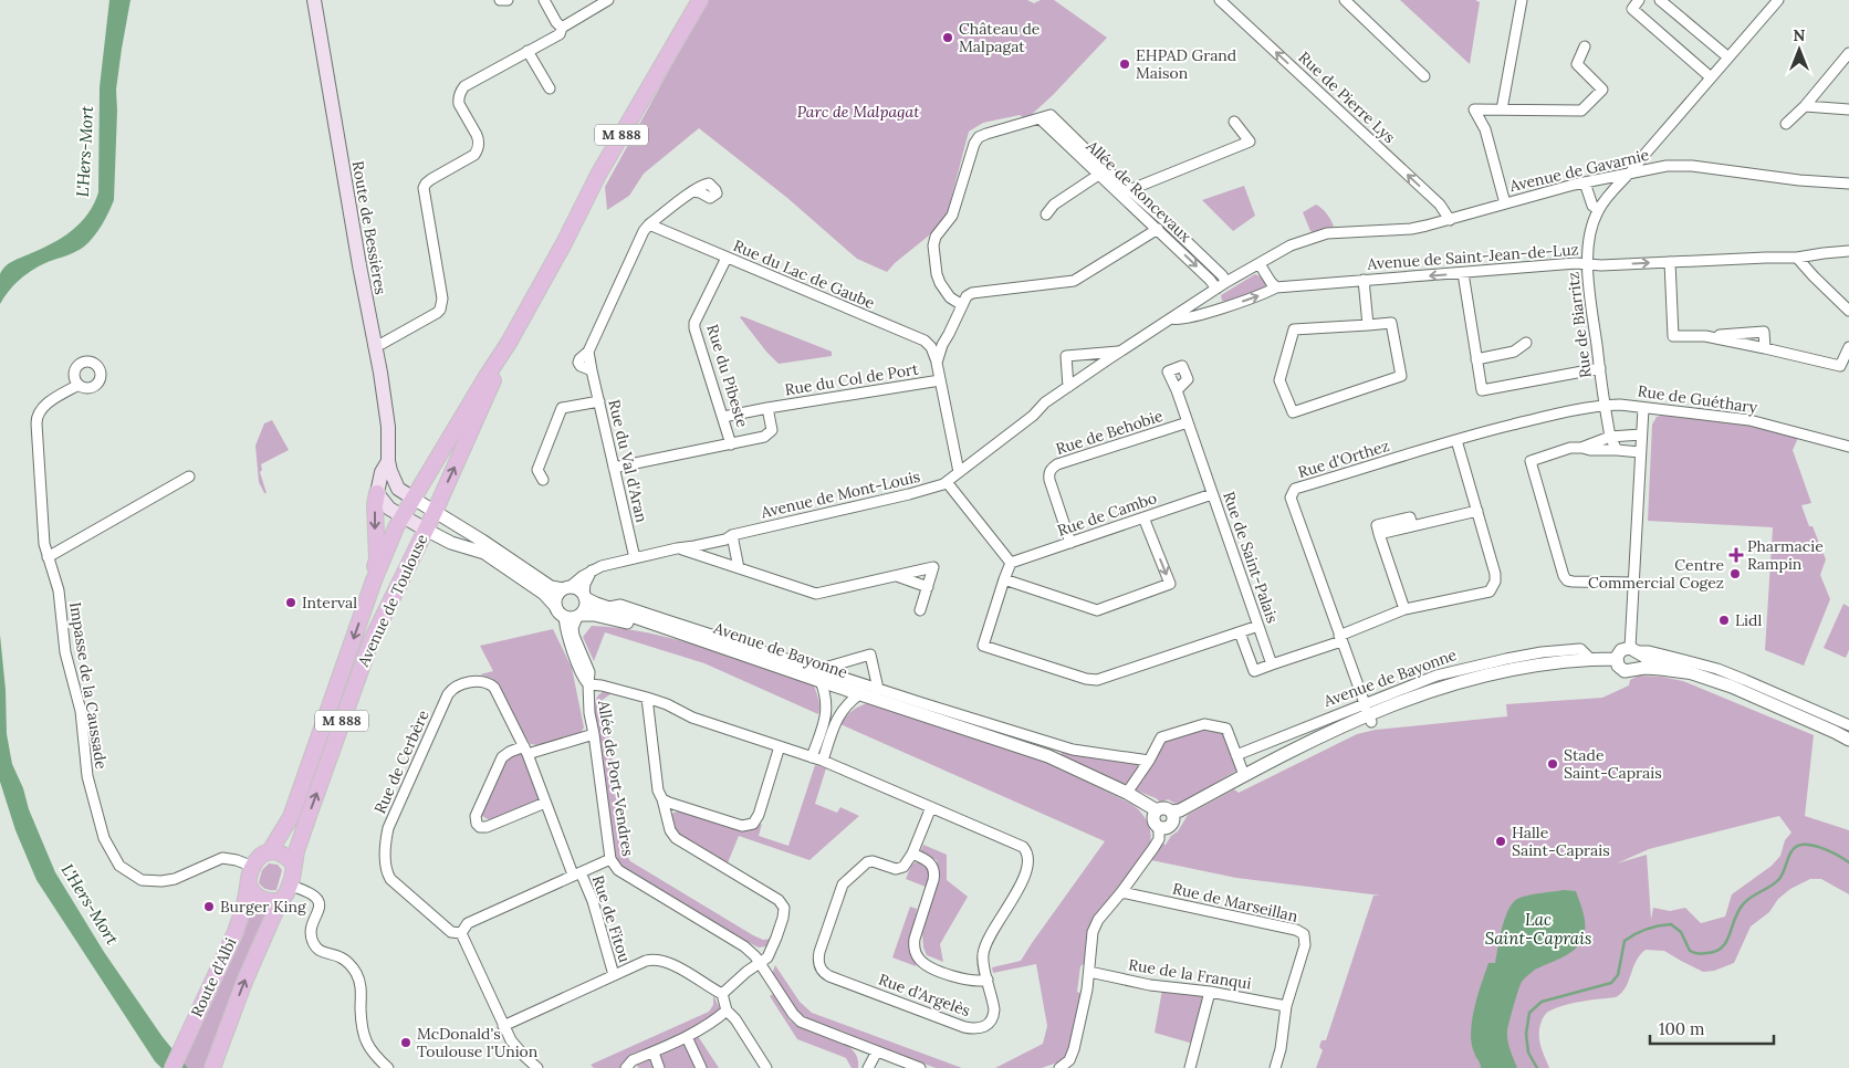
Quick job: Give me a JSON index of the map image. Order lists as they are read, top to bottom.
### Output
{
  "streets": {
    "main road": [
      "M 888",
      "Route de Bessières",
      "Avenue de Toulouse",
      "Route d'Albi"
    ],
    "street": [
      "Rue de Pierre Lys",
      "Avenue de Gavarnie",
      "Allée de Roncevaux",
      "Avenue de Saint-Jean-de-Luz",
      "Rue du Lac de Gaube",
      "Rue de Biarritz",
      "Rue du Pibeste",
      "Rue du Col de Port",
      "Rue de Guéthary",
      "Rue de Behobie",
      "Rue d'Orthez",
      "Rue du Val d'Aran",
      "Avenue de Mont-Louis",
      "Rue de Cambo",
      "Rue de Saint-Palais",
      "Avenue de Bayonne",
      "Impasse de la Caussade",
      "Rue de Cerbère",
      "Allée de Port-Vendres",
      "Rue de Marseillan",
      "Rue de Fitou",
      "Rue de la Franqui",
      "Rue d'Argelès"
    ]
  },
  "crossings": [
    ["Rue de Pierre Lys", "Avenue de Gavarnie"],
    ["Rue de Pierre Lys", "Avenue de Mont-Louis"],
    ["Avenue de Gavarnie", "Rue de Biarritz"],
    ["Avenue de Gavarnie", "Avenue de Mont-Louis"],
    ["Allée de Roncevaux", "Avenue de Saint-Jean-de-Luz"],
    ["Allée de Roncevaux", "Avenue de Mont-Louis"],
    ["Route de Bessières", "Avenue de Toulouse"],
    ["Avenue de Saint-Jean-de-Luz", "Rue de Biarritz"],
    ["Avenue de Saint-Jean-de-Luz", "Avenue de Mont-Louis"],
    ["Rue du Lac de Gaube", "Rue du Pibeste"],
    ["Rue du Lac de Gaube", "Rue du Val d'Aran"],
    ["Rue de Biarritz", "Rue de Guéthary"],
    ["Rue de Biarritz", "Rue d'Orthez"],
    ["Rue du Pibeste", "Rue du Col de Port"],
    ["Rue du Col de Port", "Rue du Val d'Aran"],
    ["Rue de Guéthary", "Rue d'Orthez"],
    ["Rue de Behobie", "Rue de Cambo"],
    ["Rue de Behobie", "Rue de Saint-Palais"],
    ["Rue d'Orthez", "Avenue de Bayonne"],
    ["Rue du Val d'Aran", "Avenue de Mont-Louis"],
    ["Avenue de Mont-Louis", "Avenue de Bayonne"],
    ["Avenue de Mont-Louis", "Allée de Port-Vendres"],
    ["Rue de Cambo", "Rue de Saint-Palais"],
    ["Avenue de Toulouse", "Impasse de la Caussade"],
    ["Avenue de Toulouse", "Route d'Albi"],
    ["Avenue de Bayonne", "Allée de Port-Vendres"],
    ["Impasse de la Caussade", "Route d'Albi"],
    ["Rue de Cerbère", "Rue de Fitou"],
    ["Allée de Port-Vendres", "Rue d'Argelès"],
    ["Rue de Marseillan", "Rue de la Franqui"]
  ],
  "water": ["L'Hers-Mort", "Lac Saint-Caprais"],
  "parks": ["Parc de Malpagat"],
  "places": {
    "other": [
      "Château de Malpagat",
      "EHPAD Grand Maison",
      "Centre Commercial Cogez",
      "Interval",
      "Lidl",
      "Stade Saint-Caprais",
      "Halle Saint-Caprais",
      "Burger King",
      "McDonald's Toulouse l'Union"
    ],
    "health": ["Pharmacie Rampin"]
  },
  "scale_bar": "100 m",
  "north": "top"
}
